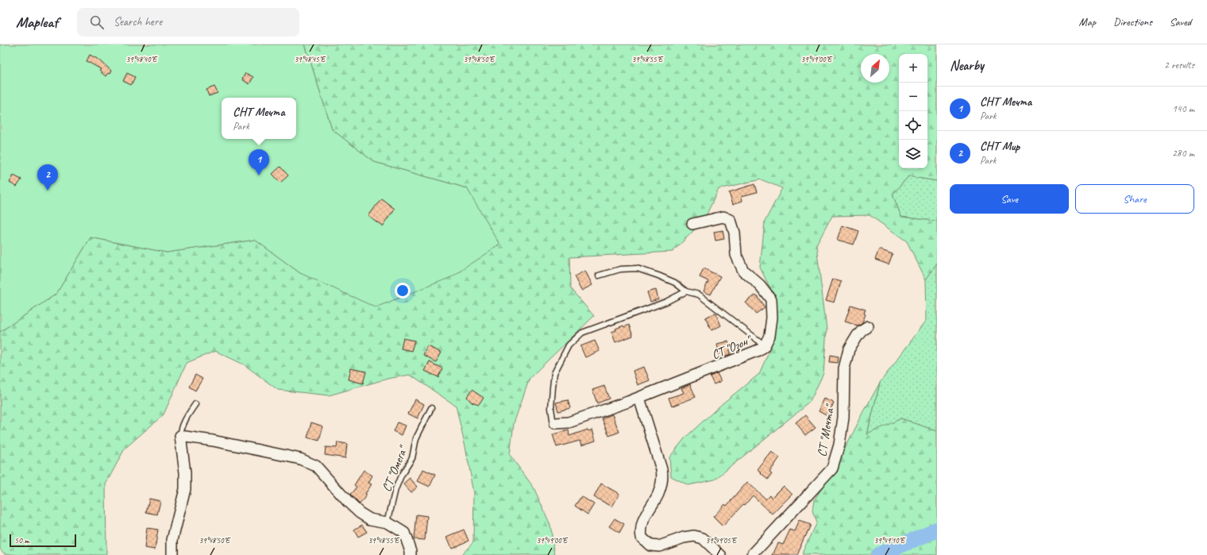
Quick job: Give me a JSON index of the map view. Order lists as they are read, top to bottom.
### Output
{
  "streets": {
    "street": ["СТ \"Озон\"", "СТ \"Мечта\""],
    "lane": ["СТ \"Омега\""]
  },
  "scale_bar": "50 m",
  "north": "top right",
  "page": {
    "header": "Mapleaf",
    "search": "Search here",
    "nav": ["Map", "Directions", "Saved"],
    "heading": ["Nearby", "2 results"],
    "map_buttons": ["+", "−"],
    "list": [
      {
        "mark": "1",
        "name": "СНТ Мечта",
        "note": "Park",
        "value": "140 m"
      },
      {
        "mark": "2",
        "name": "СНТ Мир",
        "note": "Park",
        "value": "280 m"
      }
    ],
    "popup": ["СНТ Мечта", "Park"],
    "pins": ["1", "2"],
    "buttons": ["Save", "Share"],
    "scale": "50 m"
  },
  "coordinates": [
    "39°48'40\"E",
    "39°48'45\"E",
    "39°48'50\"E",
    "39°48'55\"E",
    "39°49'00\"E",
    "39°49'05\"E",
    "39°49'10\"E"
  ]
}
